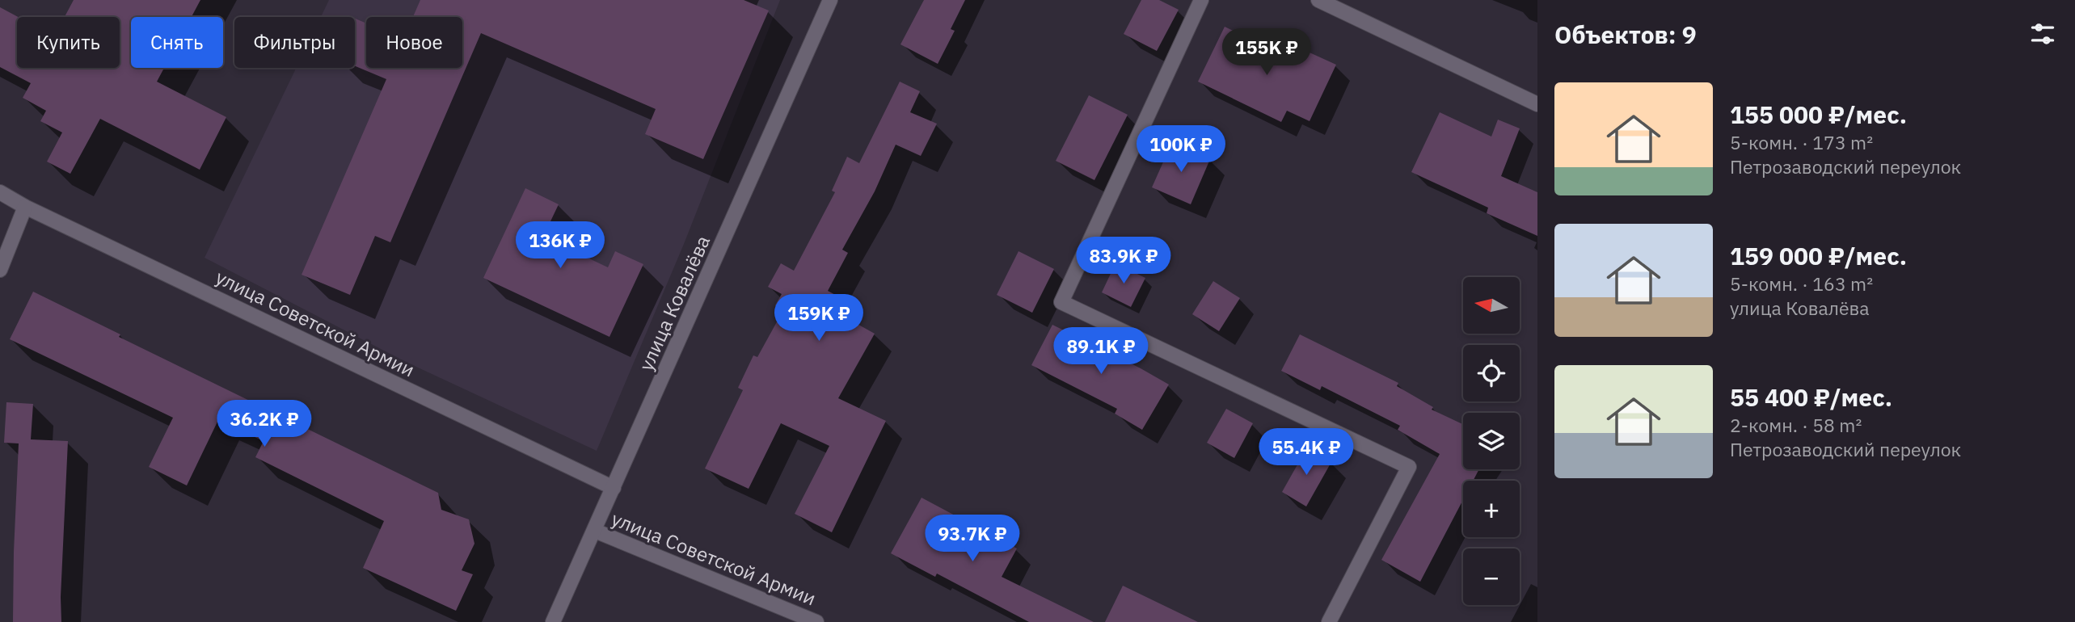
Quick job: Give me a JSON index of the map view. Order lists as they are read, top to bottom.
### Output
{
  "streets": {
    "street": ["улица Ковалёва", "улица Советской Армии"]
  },
  "crossings": [
    ["улица Ковалёва", "улица Советской Армии"]
  ],
  "north": "left",
  "page": {
    "heading": "Объектов: 9",
    "chip": [
      "Купить",
      "Снять",
      "Фильтры",
      "Новое"
    ],
    "price": [
      "155K ₽",
      "100K ₽",
      "136K ₽",
      "83.9K ₽",
      "159K ₽",
      "89.1K ₽",
      "36.2K ₽",
      "55.4K ₽",
      "93.7K ₽"
    ],
    "list": [
      {
        "name": "155 000 ₽/мес.",
        "note": "5-комн. · 173 m² · Петрозаводский переулок"
      },
      {
        "name": "159 000 ₽/мес.",
        "note": "5-комн. · 163 m² · улица Ковалёва"
      },
      {
        "name": "55 400 ₽/мес.",
        "note": "2-комн. · 58 m² · Петрозаводский переулок"
      }
    ],
    "map_buttons": ["+", "−"]
  }
}
